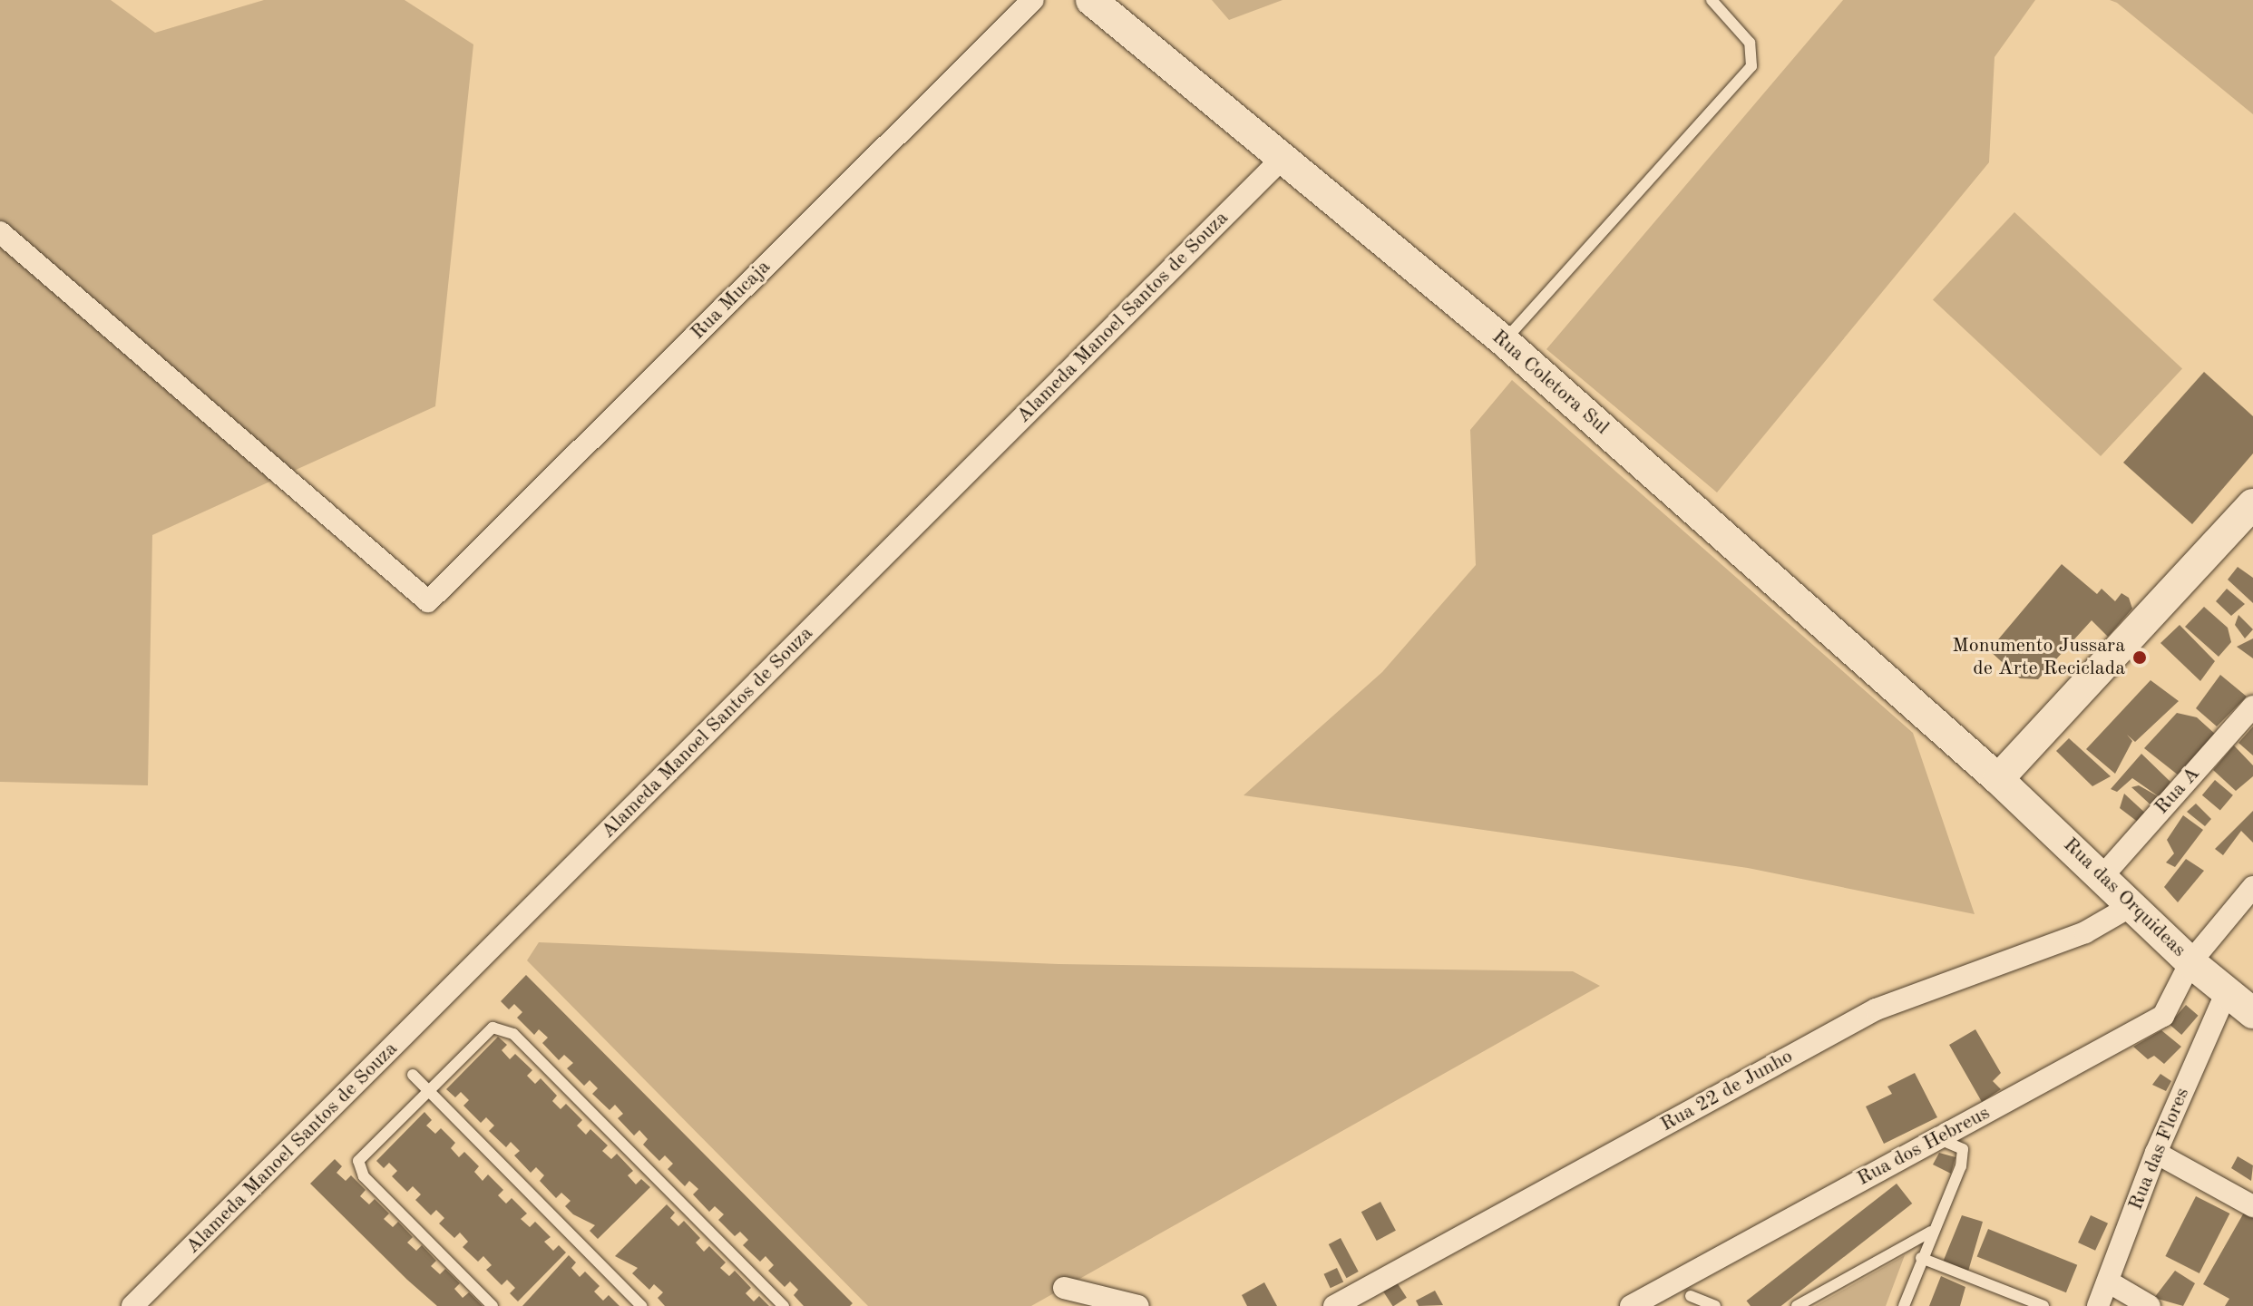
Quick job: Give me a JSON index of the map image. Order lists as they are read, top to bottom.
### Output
{
  "streets": {
    "street": [
      "Rua Mucaja",
      "Alameda Manoel Santos de Souza",
      "Rua Coletora Sul",
      "Rua A",
      "Rua das Orquideas",
      "Rua 22 de Junho",
      "Rua dos Hebreus",
      "Rua das Flores"
    ]
  },
  "crossings": [
    ["Alameda Manoel Santos de Souza", "Rua Coletora Sul"],
    ["Rua Coletora Sul", "Rua das Orquideas"],
    ["Rua A", "Rua das Orquideas"],
    ["Rua das Orquideas", "Rua 22 de Junho"],
    ["Rua das Orquideas", "Rua dos Hebreus"],
    ["Rua das Orquideas", "Rua das Flores"]
  ],
  "places": ["Monumento Jussara de Arte Reciclada"]
}
